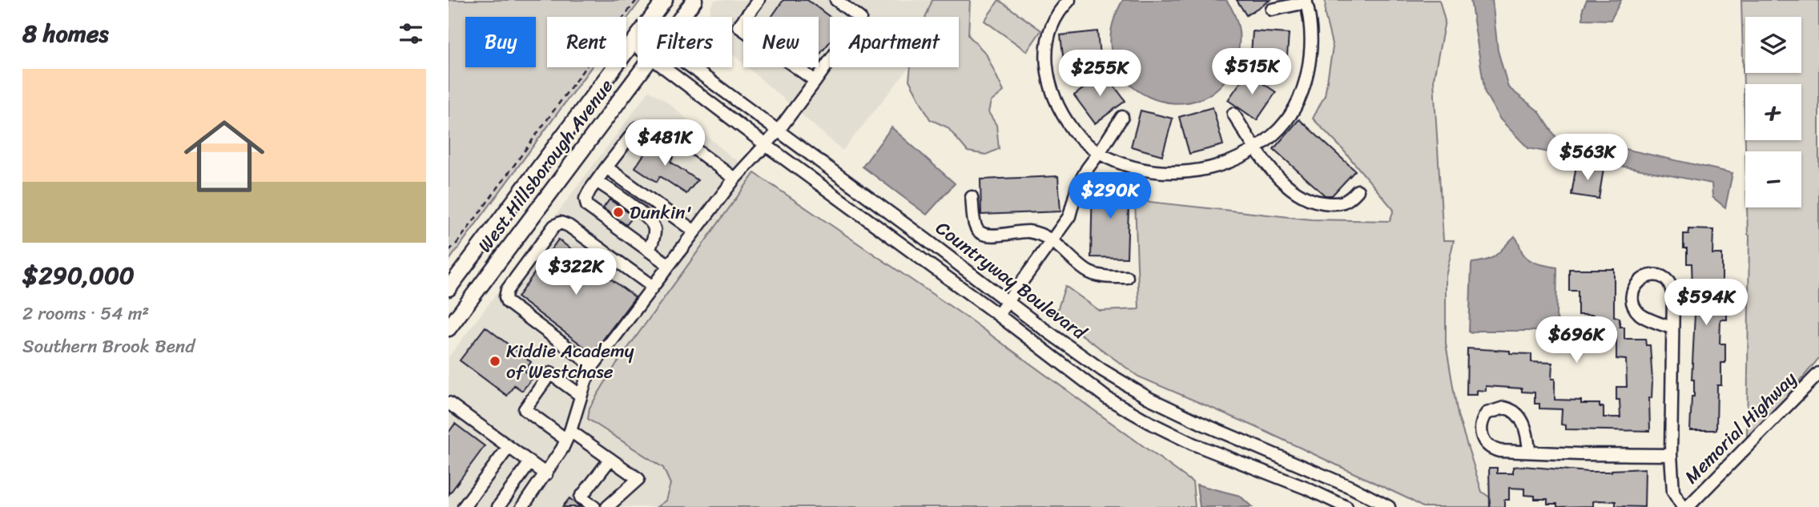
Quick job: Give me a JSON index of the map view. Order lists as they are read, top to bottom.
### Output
{
  "streets": {
    "main road": ["West Hillsborough Avenue"],
    "street": ["Countryway Boulevard", "Memorial Highway"]
  },
  "crossings": [
    ["West Hillsborough Avenue", "Countryway Boulevard"]
  ],
  "places": ["Dunkin'", "Kiddie Academy of Westchase"],
  "page": {
    "heading": "8 homes",
    "map_buttons": ["+", "−"],
    "chip": [
      "Buy",
      "Rent",
      "Filters",
      "New",
      "Apartment"
    ],
    "price": [
      "$515K",
      "$255K",
      "$481K",
      "$563K",
      "$290K",
      "$322K",
      "$594K",
      "$696K"
    ],
    "list": [
      {
        "name": "$290,000",
        "note": "2 rooms · 54 m² · Southern Brook Bend"
      }
    ]
  }
}
